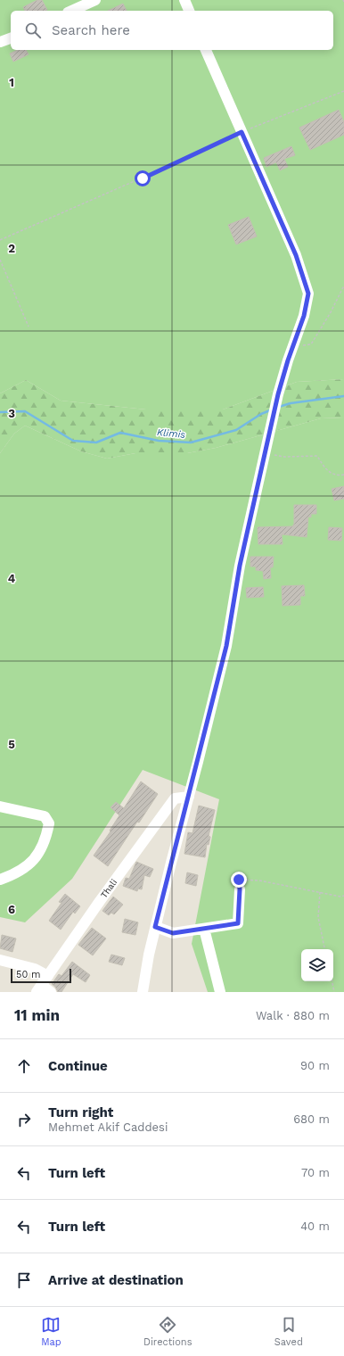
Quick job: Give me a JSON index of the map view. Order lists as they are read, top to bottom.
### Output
{
  "streets": {
    "street": ["Thali"]
  },
  "water": ["Klimis"],
  "scale_bar": "50 m",
  "page": {
    "search": "Search here",
    "scale": "50 m",
    "heading": ["11 min", "Walk · 880 m"],
    "list": [
      ["Continue", "90 m"],
      ["Turn right", "Mehmet Akif Caddesi", "680 m"],
      ["Turn left", "70 m"],
      ["Turn left", "40 m"],
      "Arrive at destination"
    ],
    "nav": ["Map", "Directions", "Saved"]
  },
  "grid": {
    "rows": [
      "1",
      "2",
      "3",
      "4",
      "5",
      "6"
    ]
  }
}
